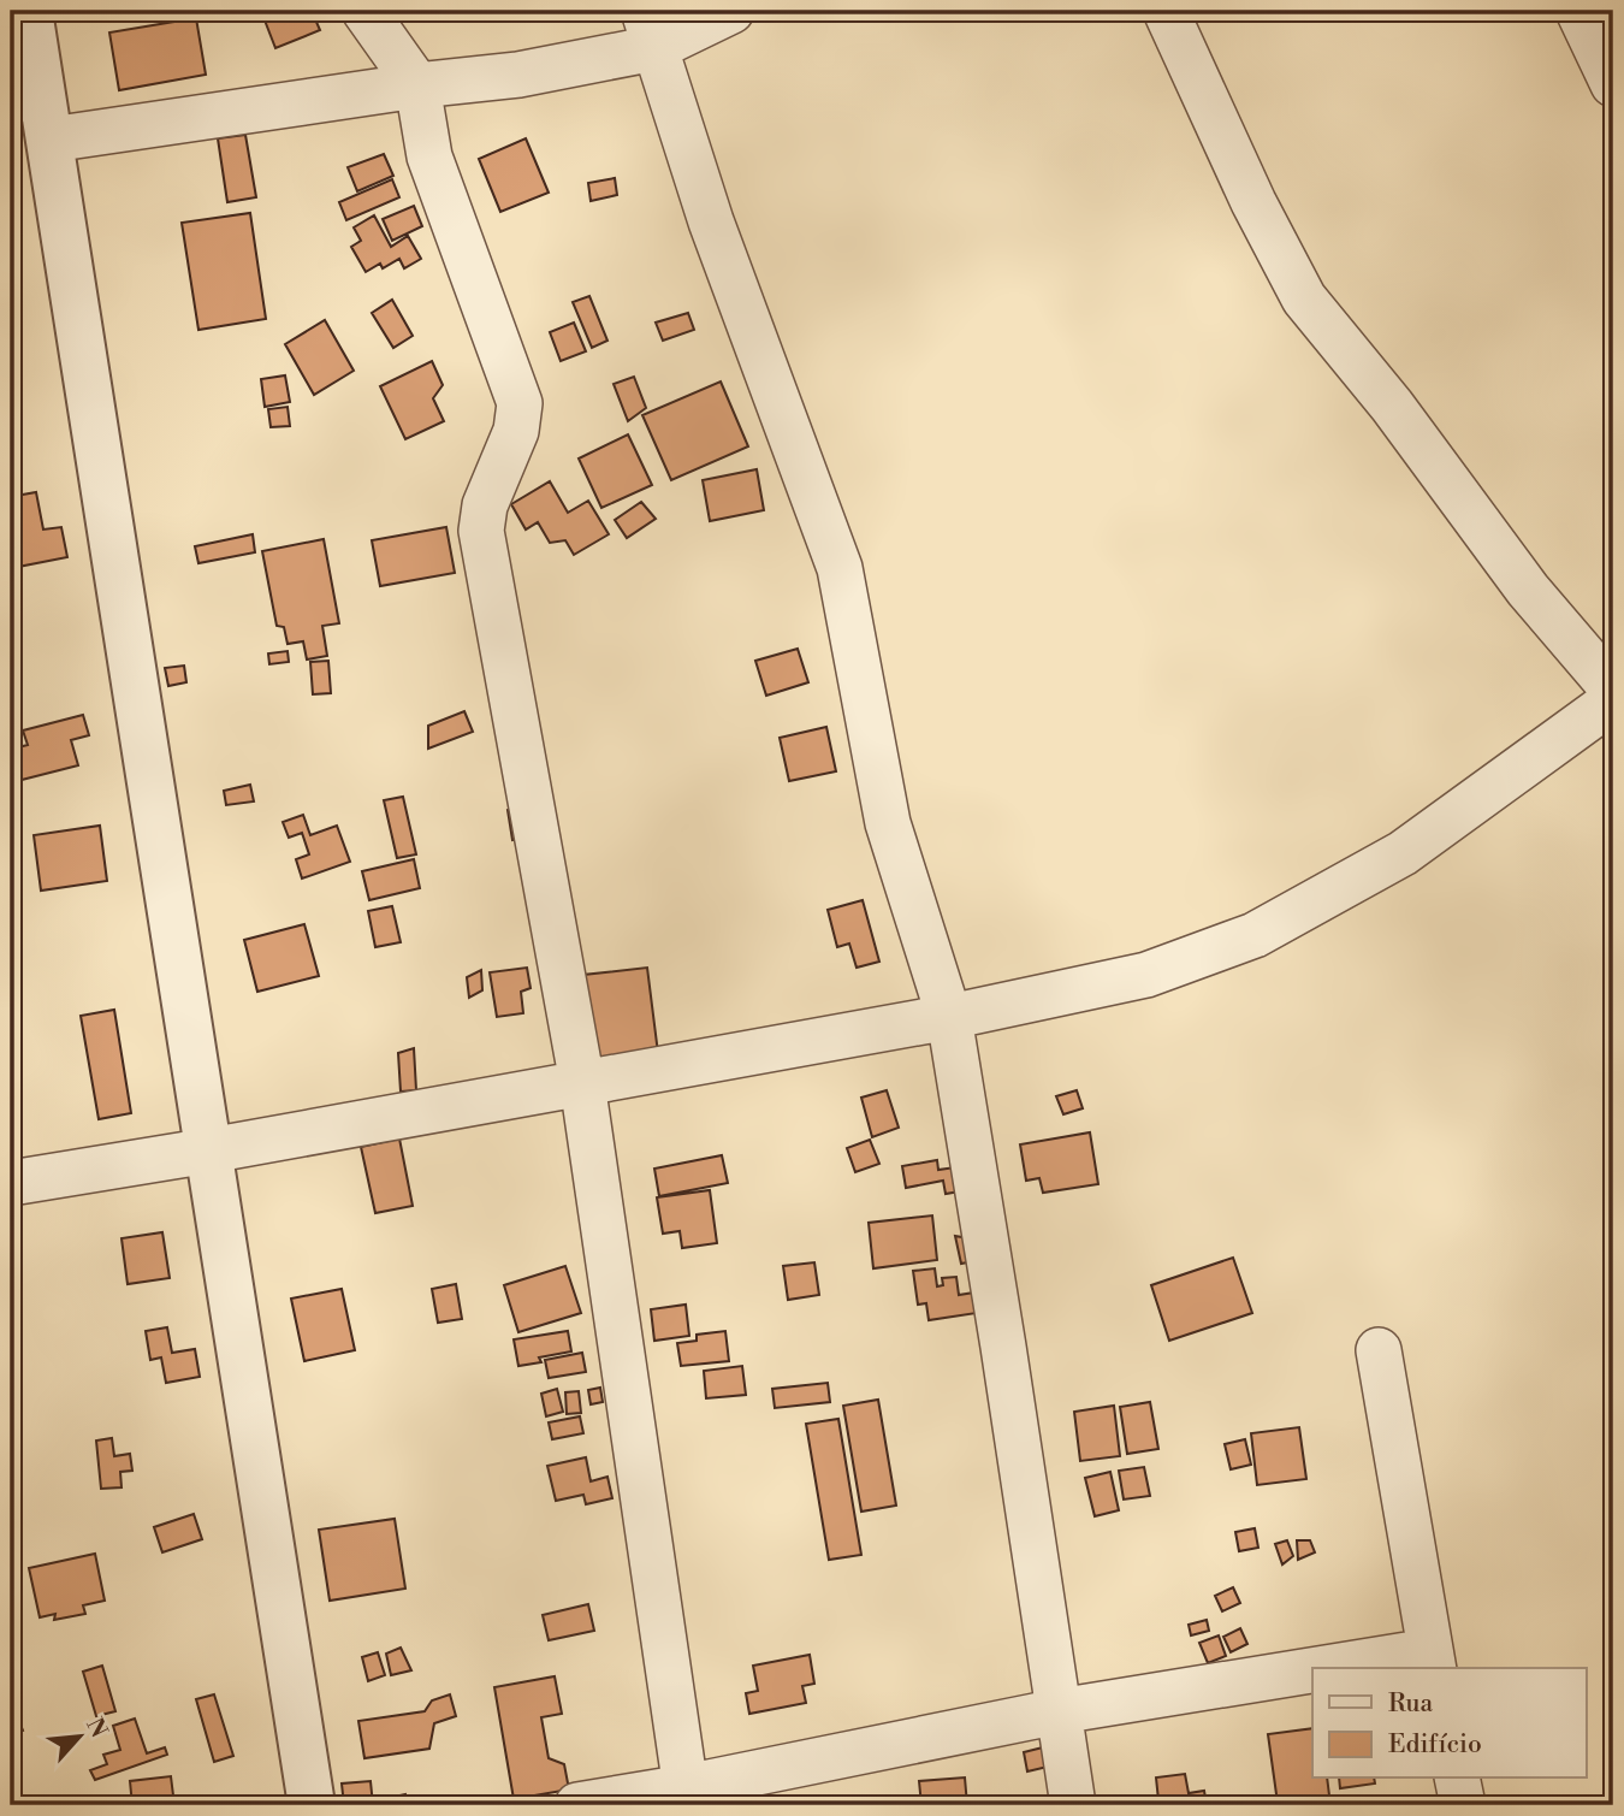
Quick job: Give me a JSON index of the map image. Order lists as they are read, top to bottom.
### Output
{
  "legend": ["Rua", "Edifício"],
  "north": "top right"
}
